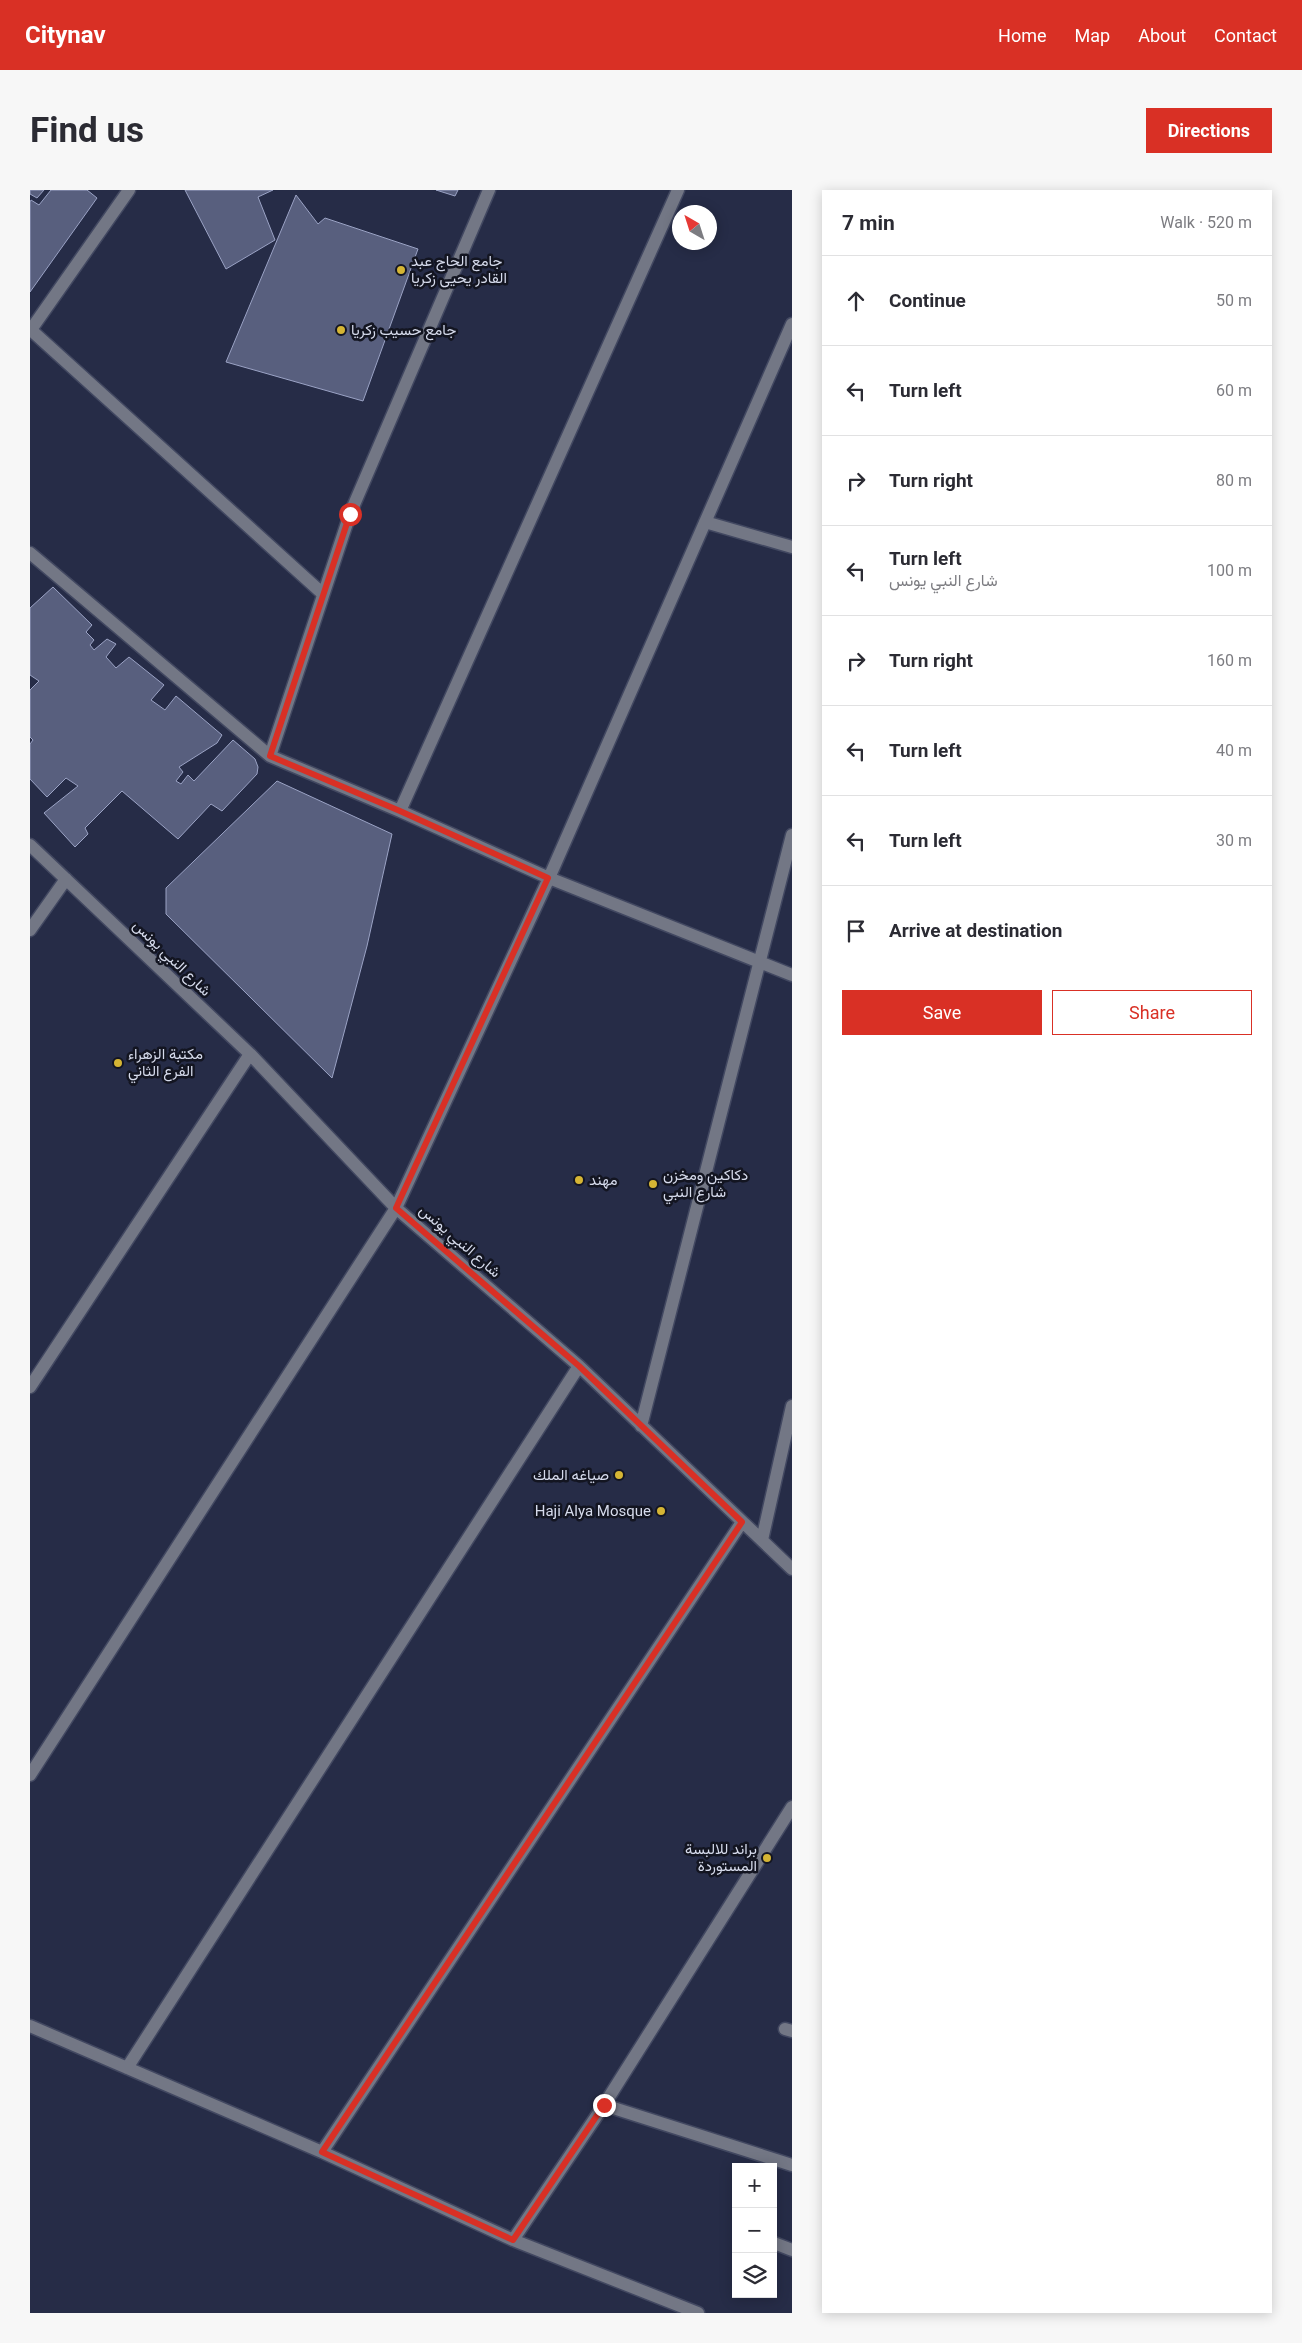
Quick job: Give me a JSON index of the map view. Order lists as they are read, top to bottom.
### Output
{
  "streets": {
    "street": ["شارع النبي يونس"]
  },
  "places": [
    "جامع الحاج عبد القادر يحيى زكريا",
    "جامع حسيب زكريا",
    "مكتبة الزهراء الفرع الثاني",
    "مهند",
    "دكاكين ومخزن شارع النبي",
    "صياغه الملك",
    "Haji Alya Mosque",
    "براند للالبسة المستوردة"
  ],
  "north": "top left",
  "page": {
    "header": "Citynav",
    "nav": [
      "Home",
      "Map",
      "About",
      "Contact"
    ],
    "buttons": [
      "Directions",
      ["Save", "Share"]
    ],
    "title": "Find us",
    "heading": ["7 min", "Walk · 520 m"],
    "list": [
      ["Continue", "50 m"],
      ["Turn left", "60 m"],
      ["Turn right", "80 m"],
      ["Turn left", "شارع النبي يونس", "100 m"],
      ["Turn right", "160 m"],
      ["Turn left", "40 m"],
      ["Turn left", "30 m"],
      "Arrive at destination"
    ],
    "map_buttons": ["+", "−"]
  }
}
